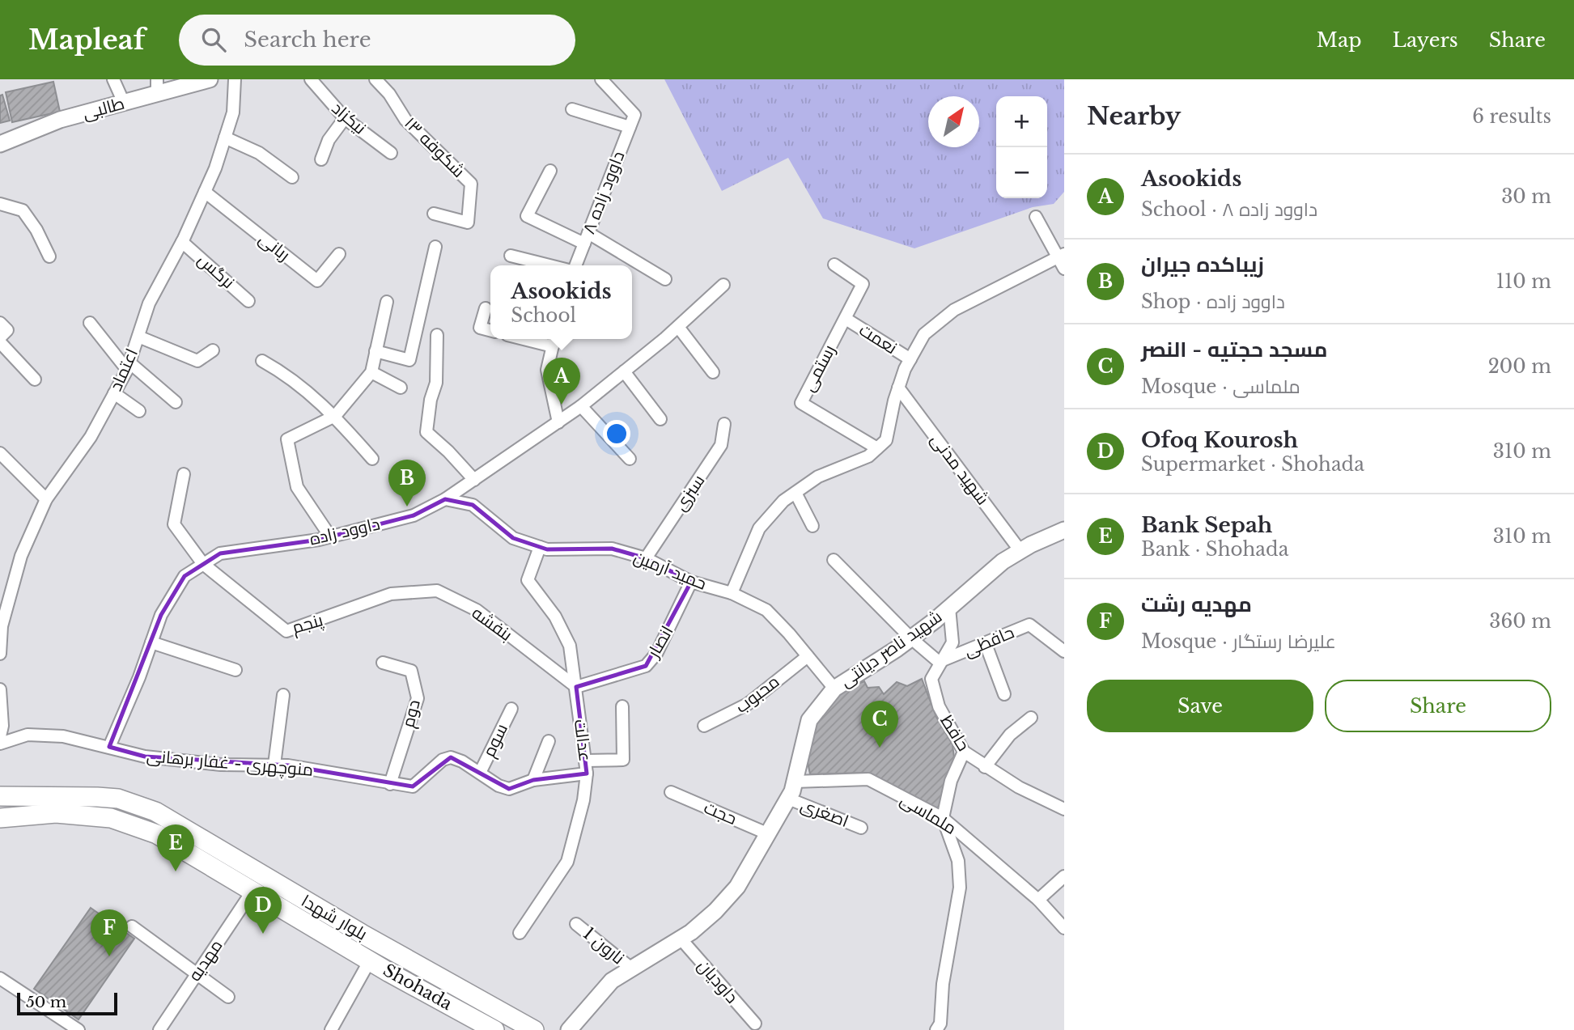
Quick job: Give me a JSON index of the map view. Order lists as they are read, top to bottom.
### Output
{
  "streets": {
    "main road": [
      "طالبی",
      "شهید ناصر دیانتی",
      "بلوار شهدا",
      "Shohada"
    ],
    "street": [
      "نیکزاد",
      "شکوفه ۱۳",
      "داوود زاده ۸",
      "ربانی",
      "نرگس",
      "نعمت",
      "رستمی",
      "اعتماد",
      "شهید مدنی",
      "سبزی",
      "داوود زاده",
      "حمید آرمین",
      "پنجم",
      "بنفشه",
      "انصار",
      "حافظی",
      "محبوب",
      "دوم",
      "حافظ",
      "سوم",
      "عدالت",
      "منوچهری - غفار برهانی",
      "حجت",
      "اصغری",
      "ملماسی",
      "نارون 1",
      "مهدیه",
      "داودیان"
    ]
  },
  "crossings": [
    ["ربانی", "اعتماد"],
    ["نرگس", "اعتماد"],
    ["نعمت", "رستمی"],
    ["شهید مدنی", "شهید ناصر دیانتی"],
    ["سبزی", "حمید آرمین"],
    ["داوود زاده", "حمید آرمین"],
    ["داوود زاده", "پنجم"],
    ["داوود زاده", "منوچهری - غفار برهانی"],
    ["حمید آرمین", "انصار"],
    ["حمید آرمین", "شهید ناصر دیانتی"],
    ["حمید آرمین", "محبوب"],
    ["حمید آرمین", "عدالت"],
    ["پنجم", "بنفشه"],
    ["بنفشه", "انصار"],
    ["بنفشه", "عدالت"],
    ["انصار", "عدالت"],
    ["حافظی", "حافظ"],
    ["شهید ناصر دیانتی", "حافظ"],
    ["شهید ناصر دیانتی", "حجت"],
    ["شهید ناصر دیانتی", "اصغری"],
    ["شهید ناصر دیانتی", "ملماسی"],
    ["شهید ناصر دیانتی", "نارون 1"],
    ["شهید ناصر دیانتی", "داودیان"],
    ["دوم", "منوچهری - غفار برهانی"],
    ["سوم", "منوچهری - غفار برهانی"],
    ["عدالت", "منوچهری - غفار برهانی"],
    ["مهدیه", "Shohada"]
  ],
  "scale_bar": "50 m",
  "north": "top right",
  "page": {
    "header": "Mapleaf",
    "search": "Search here",
    "nav": ["Map", "Layers", "Share"],
    "heading": ["Nearby", "6 results"],
    "map_buttons": ["+", "−"],
    "list": [
      {
        "mark": "A",
        "name": "Asookids",
        "note": "School · داوود زاده ۸",
        "value": "30 m"
      },
      {
        "mark": "B",
        "name": "زیباکده جیران",
        "note": "Shop · داوود زاده",
        "value": "110 m"
      },
      {
        "mark": "C",
        "name": "مسجد حجتیه - النصر",
        "note": "Mosque · ملماسی",
        "value": "200 m"
      },
      {
        "mark": "D",
        "name": "Ofoq Kourosh",
        "note": "Supermarket · Shohada",
        "value": "310 m"
      },
      {
        "mark": "E",
        "name": "Bank Sepah",
        "note": "Bank · Shohada",
        "value": "310 m"
      },
      {
        "mark": "F",
        "name": "مهدیه رشت",
        "note": "Mosque · علیرضا رستگار",
        "value": "360 m"
      }
    ],
    "popup": ["Asookids", "School"],
    "pins": [
      "A",
      "B",
      "C",
      "E",
      "D",
      "F"
    ],
    "buttons": ["Save", "Share"],
    "scale": "50 m"
  }
}
